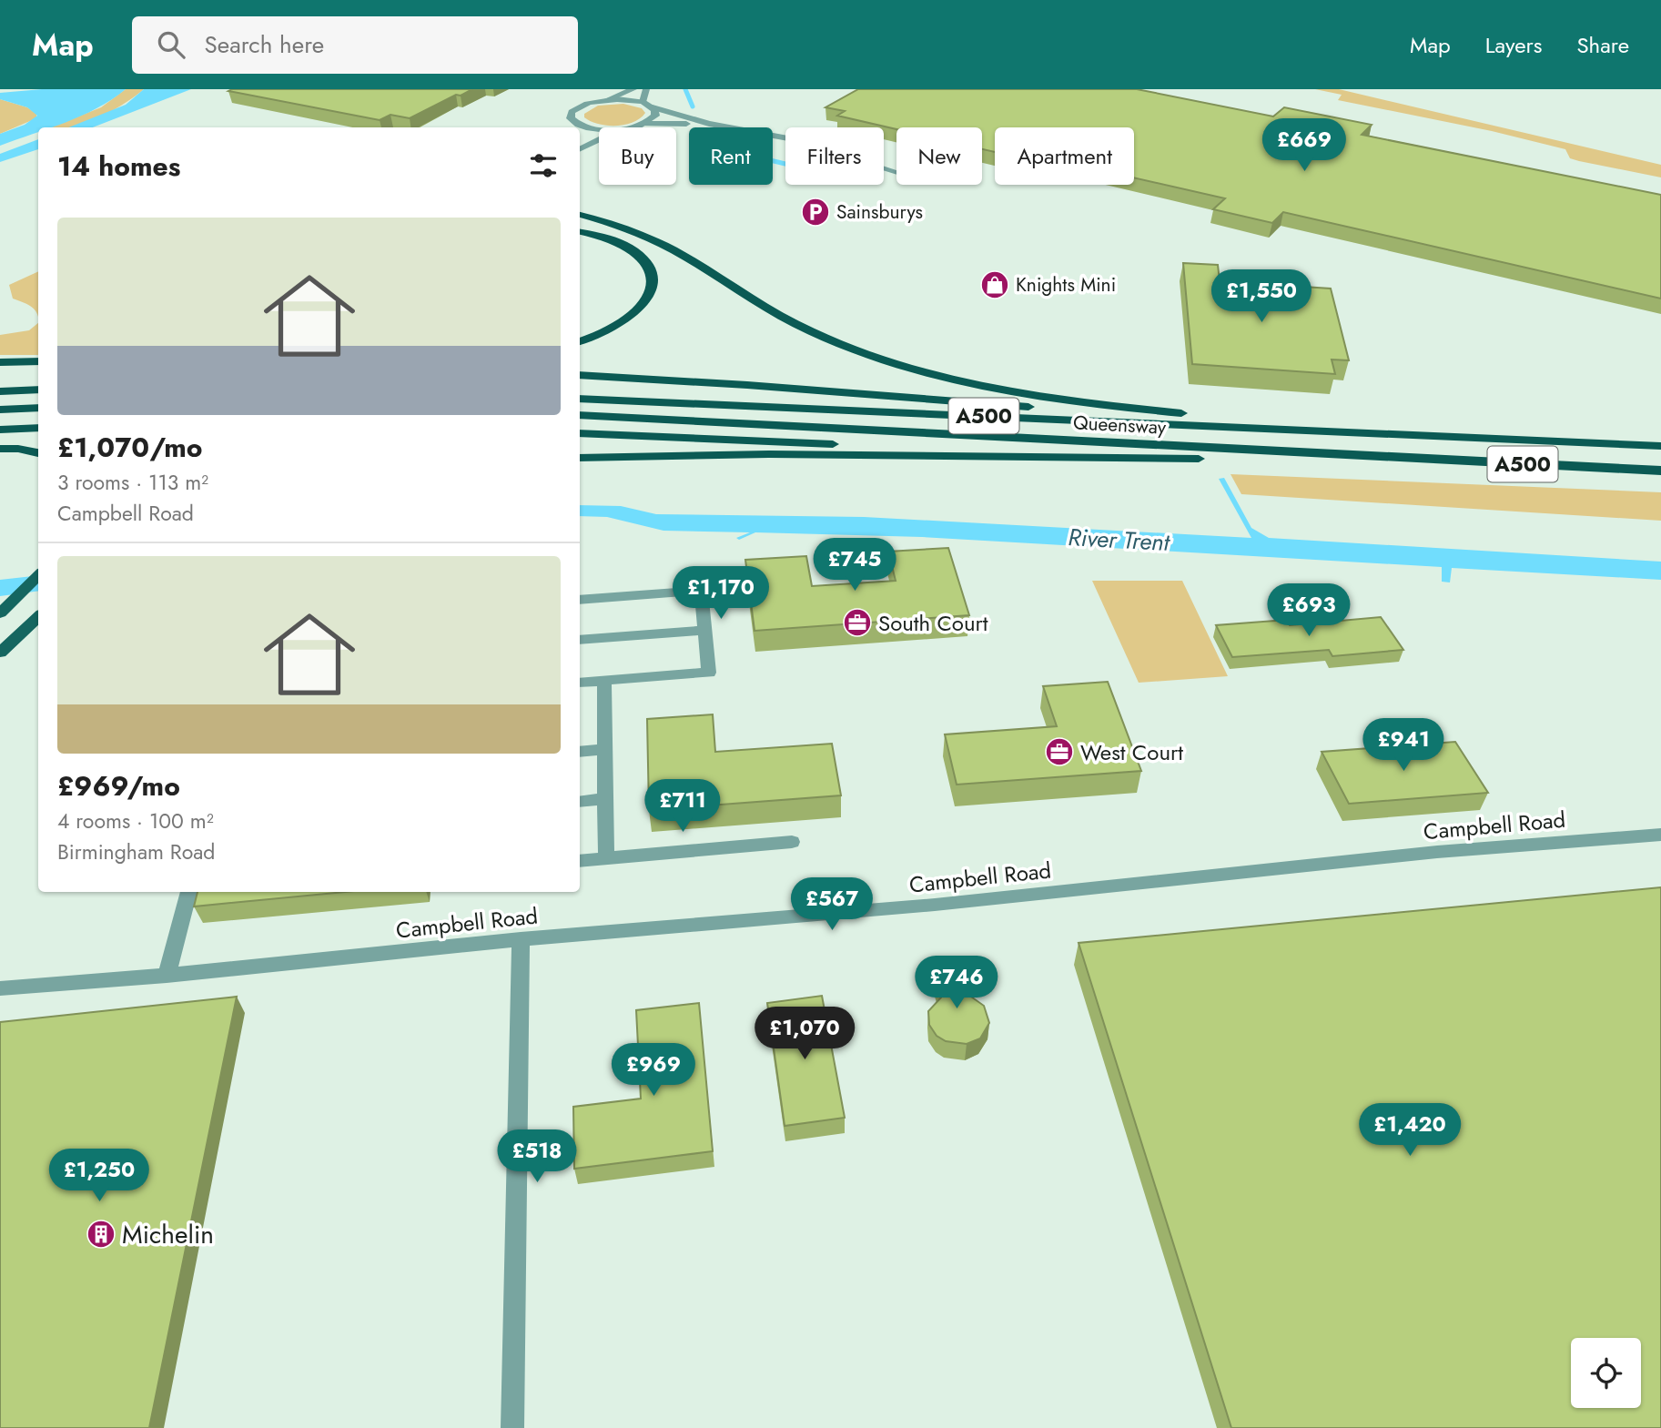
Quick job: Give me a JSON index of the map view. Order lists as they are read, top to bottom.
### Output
{
  "streets": {
    "highway": ["A500", "Queensway"],
    "street": ["Campbell Road"]
  },
  "water": ["River Trent"],
  "places": {
    "parking": ["Sainsburys"],
    "shop": ["Knights Mini"],
    "office": ["South Court", "West Court"],
    "building": ["Michelin"]
  },
  "page": {
    "header": "Map",
    "search": "Search here",
    "nav": ["Map", "Layers", "Share"],
    "price": [
      "£669",
      "£1,550",
      "£745",
      "£1,170",
      "£693",
      "£941",
      "£711",
      "£567",
      "£746",
      "£1,070",
      "£969",
      "£1,420",
      "£518",
      "£1,250"
    ],
    "chip": [
      "Buy",
      "Rent",
      "Filters",
      "New",
      "Apartment"
    ],
    "heading": "14 homes",
    "list": [
      {
        "name": "£1,070/mo",
        "note": "3 rooms · 113 m² · Campbell Road"
      },
      {
        "name": "£969/mo",
        "note": "4 rooms · 100 m² · Birmingham Road"
      }
    ]
  }
}
